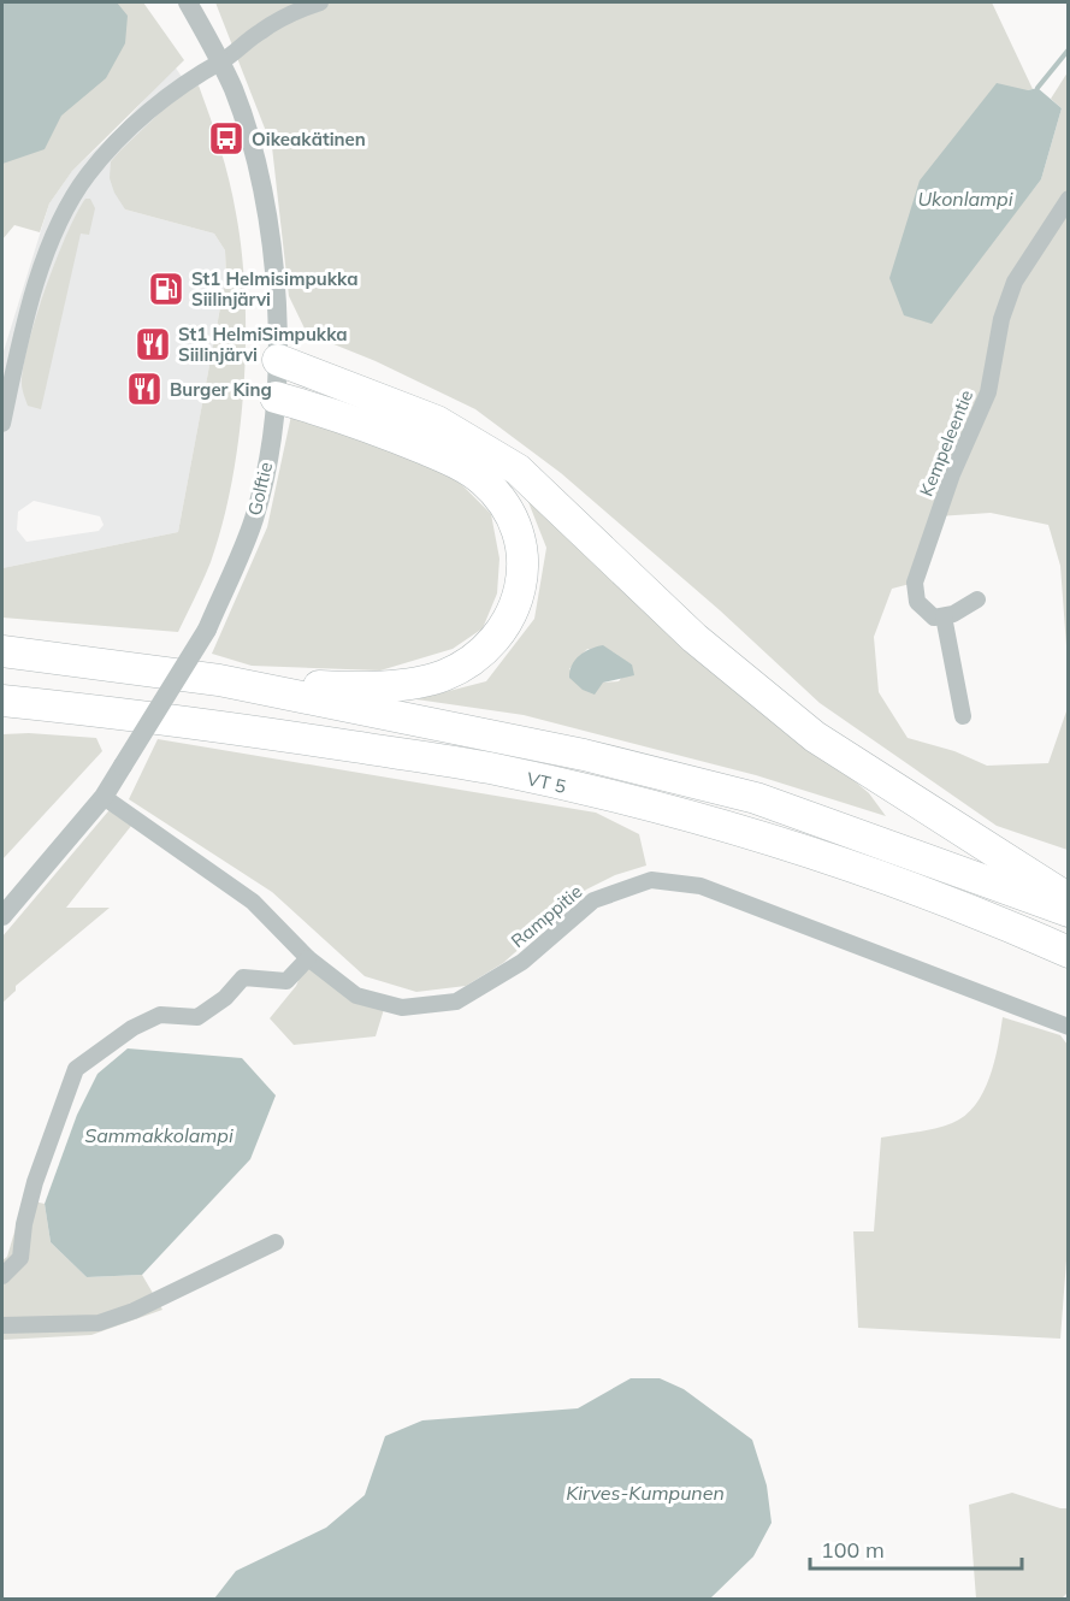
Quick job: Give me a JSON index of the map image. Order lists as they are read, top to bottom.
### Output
{
  "streets": {
    "highway": ["VT 5"],
    "street": ["Kempeleentie", "Golftie", "Ramppitie"]
  },
  "crossings": [
    ["Golftie", "Ramppitie"]
  ],
  "water": ["Ukonlampi", "Sammakkolampi", "Kirves-Kumpunen"],
  "places": {
    "bus stop": ["Oikeakätinen"],
    "fuel station": ["St1 Helmisimpukka Siilinjärvi"],
    "restaurant": ["St1 HelmiSimpukka Siilinjärvi", "Burger King"]
  },
  "scale_bar": "100 m"
}
